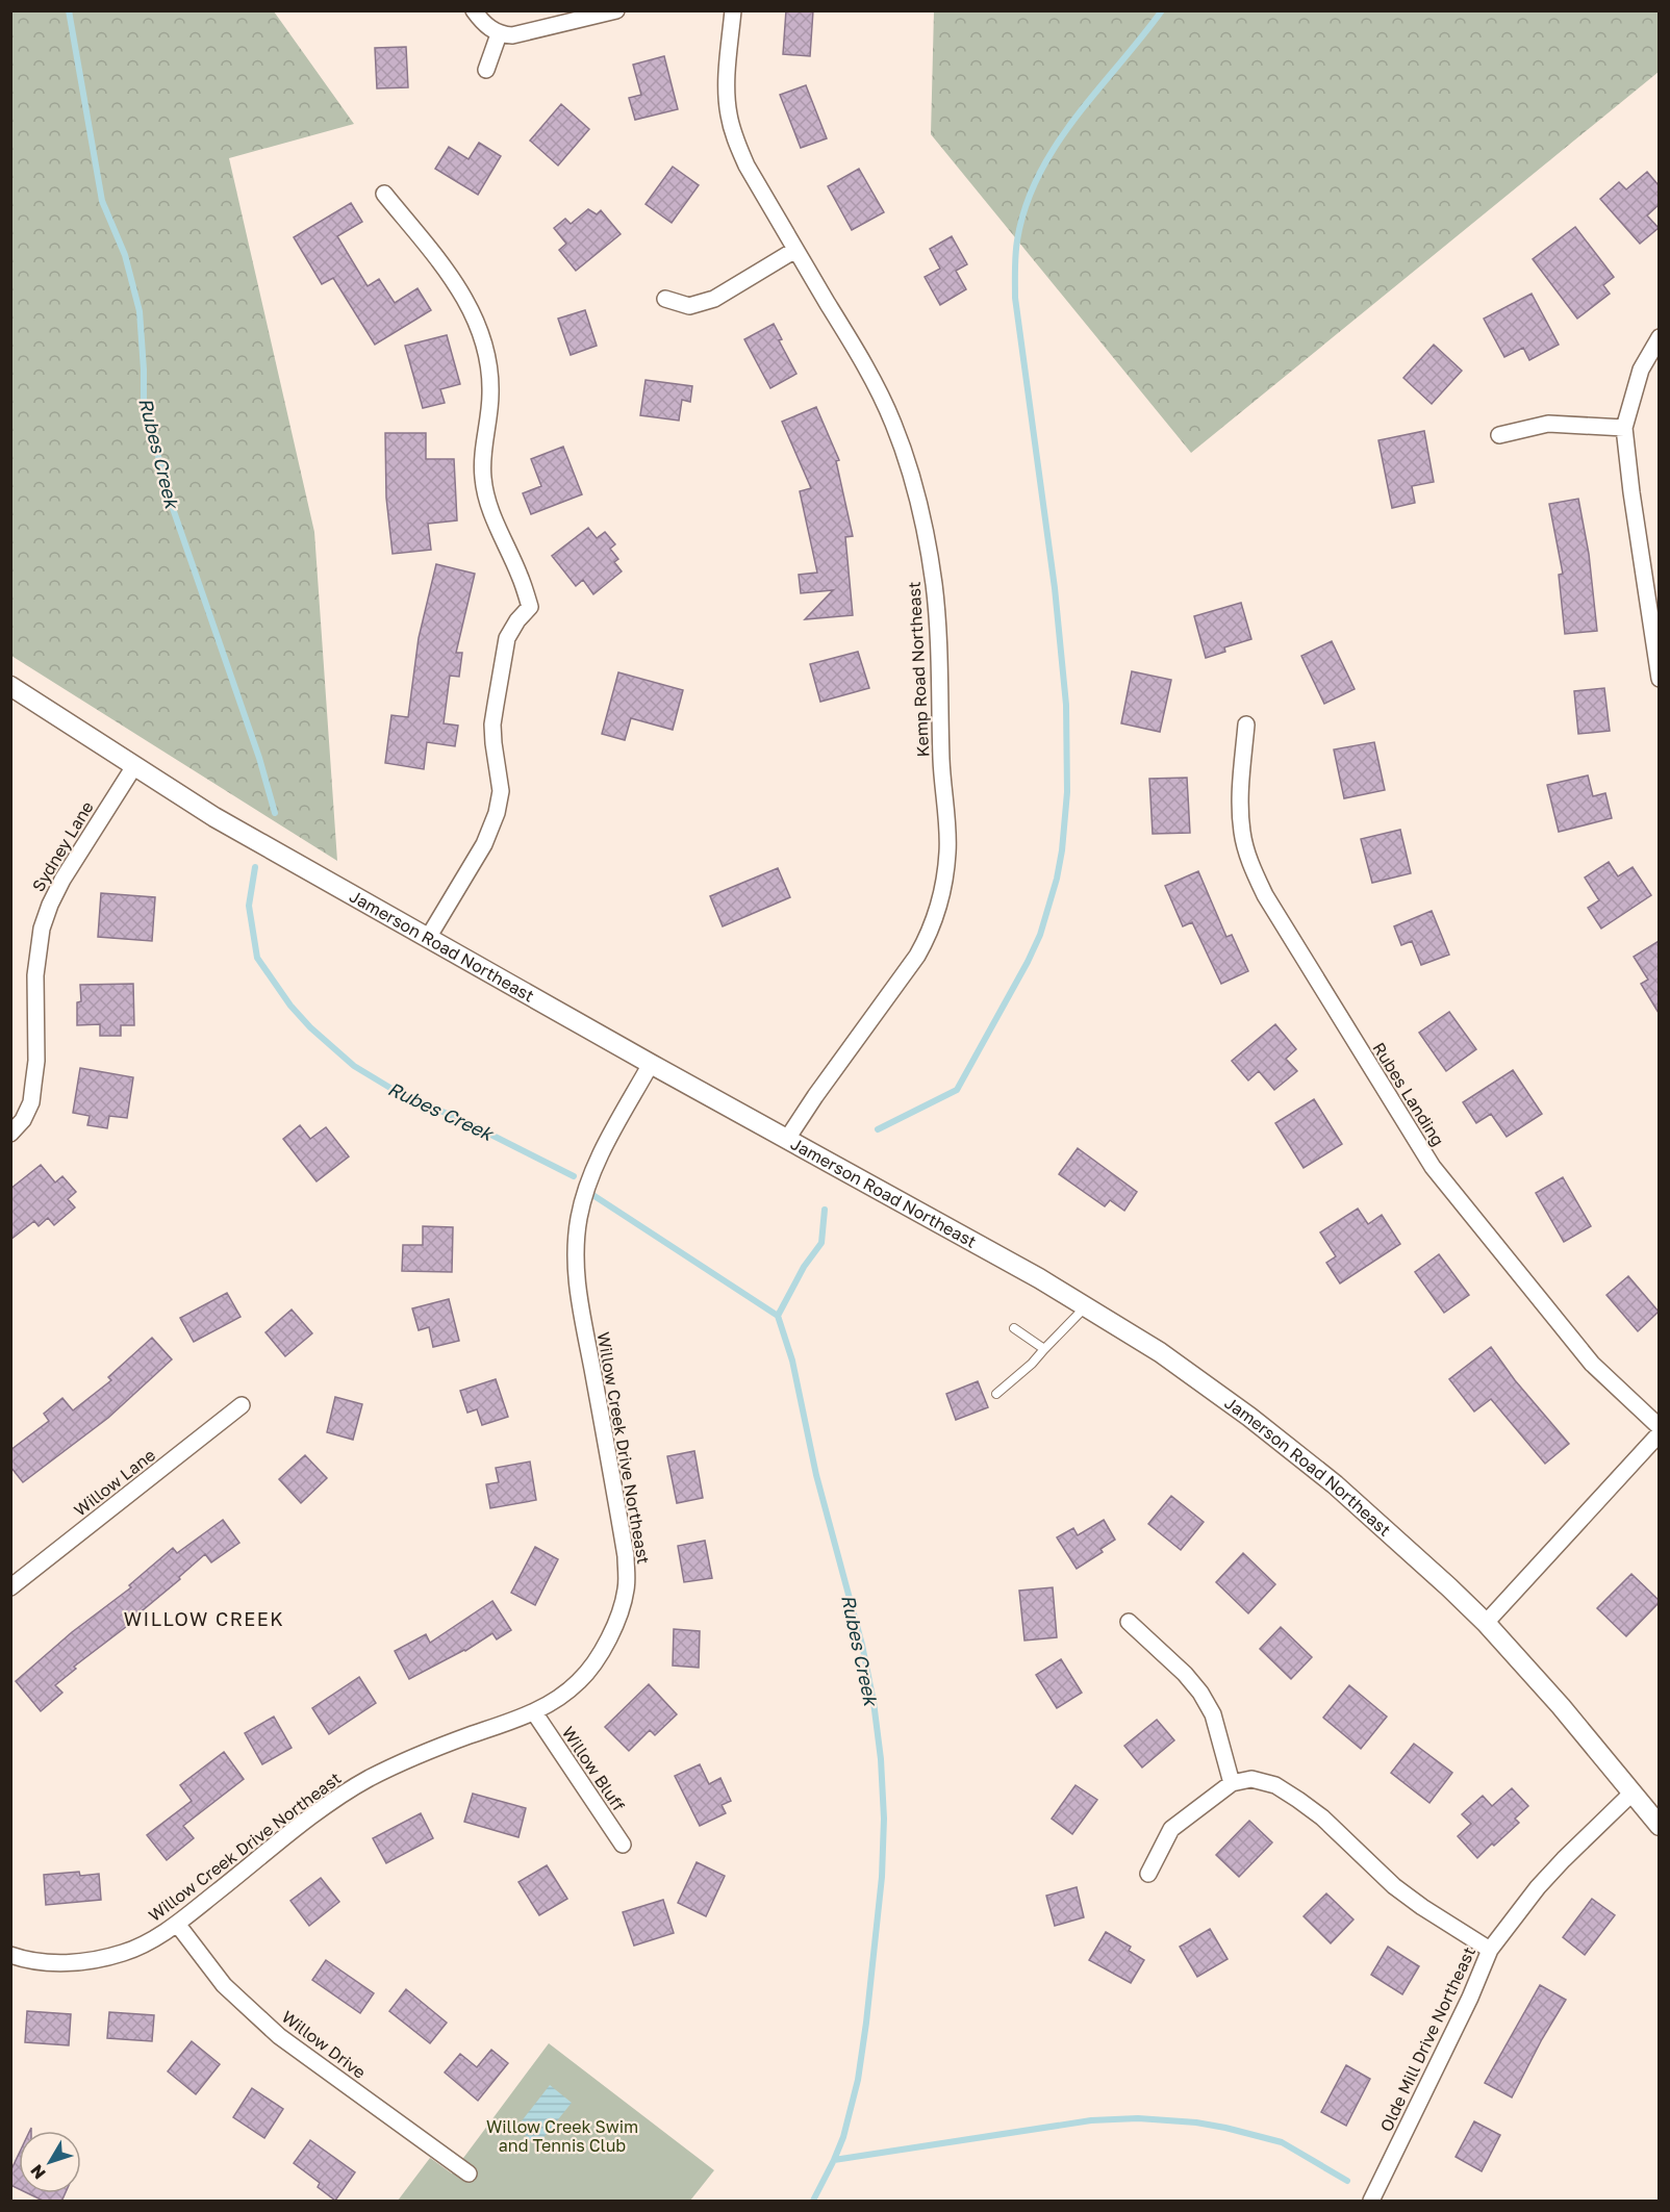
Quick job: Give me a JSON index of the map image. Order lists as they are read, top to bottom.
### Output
{
  "streets": {
    "street": [
      "Kemp Road Northeast",
      "Sydney Lane",
      "Jamerson Road Northeast",
      "Rubes Landing",
      "Willow Creek Drive Northeast",
      "Willow Lane",
      "Willow Bluff",
      "Olde Mill Drive Northeast",
      "Willow Drive"
    ]
  },
  "crossings": [
    ["Kemp Road Northeast", "Jamerson Road Northeast"],
    ["Sydney Lane", "Jamerson Road Northeast"],
    ["Jamerson Road Northeast", "Willow Creek Drive Northeast"],
    ["Jamerson Road Northeast", "Olde Mill Drive Northeast"],
    ["Willow Creek Drive Northeast", "Willow Bluff"],
    ["Willow Creek Drive Northeast", "Willow Drive"]
  ],
  "districts": ["WILLOW CREEK"],
  "water": ["Rubes Creek"],
  "parks": ["Willow Creek Swim and Tennis Club"],
  "north": "bottom left"
}
